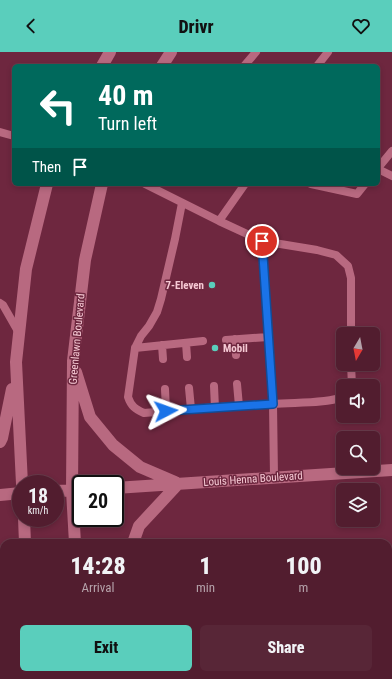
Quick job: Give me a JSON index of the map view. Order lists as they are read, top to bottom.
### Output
{
  "streets": {
    "main road": ["Greenlawn Boulevard", "Louis Henna Boulevard"]
  },
  "places": ["7-Eleven", "Mobil"],
  "north": "bottom",
  "page": {
    "header": "Drivr",
    "turn": ["40 m", "Turn left"],
    "then": "Then",
    "speed": "18 km/h",
    "limit": "20",
    "eta": [
      "14:28",
      "Arrival",
      "1",
      "min",
      "100",
      "m"
    ],
    "buttons": ["Exit", "Share"]
  }
}
